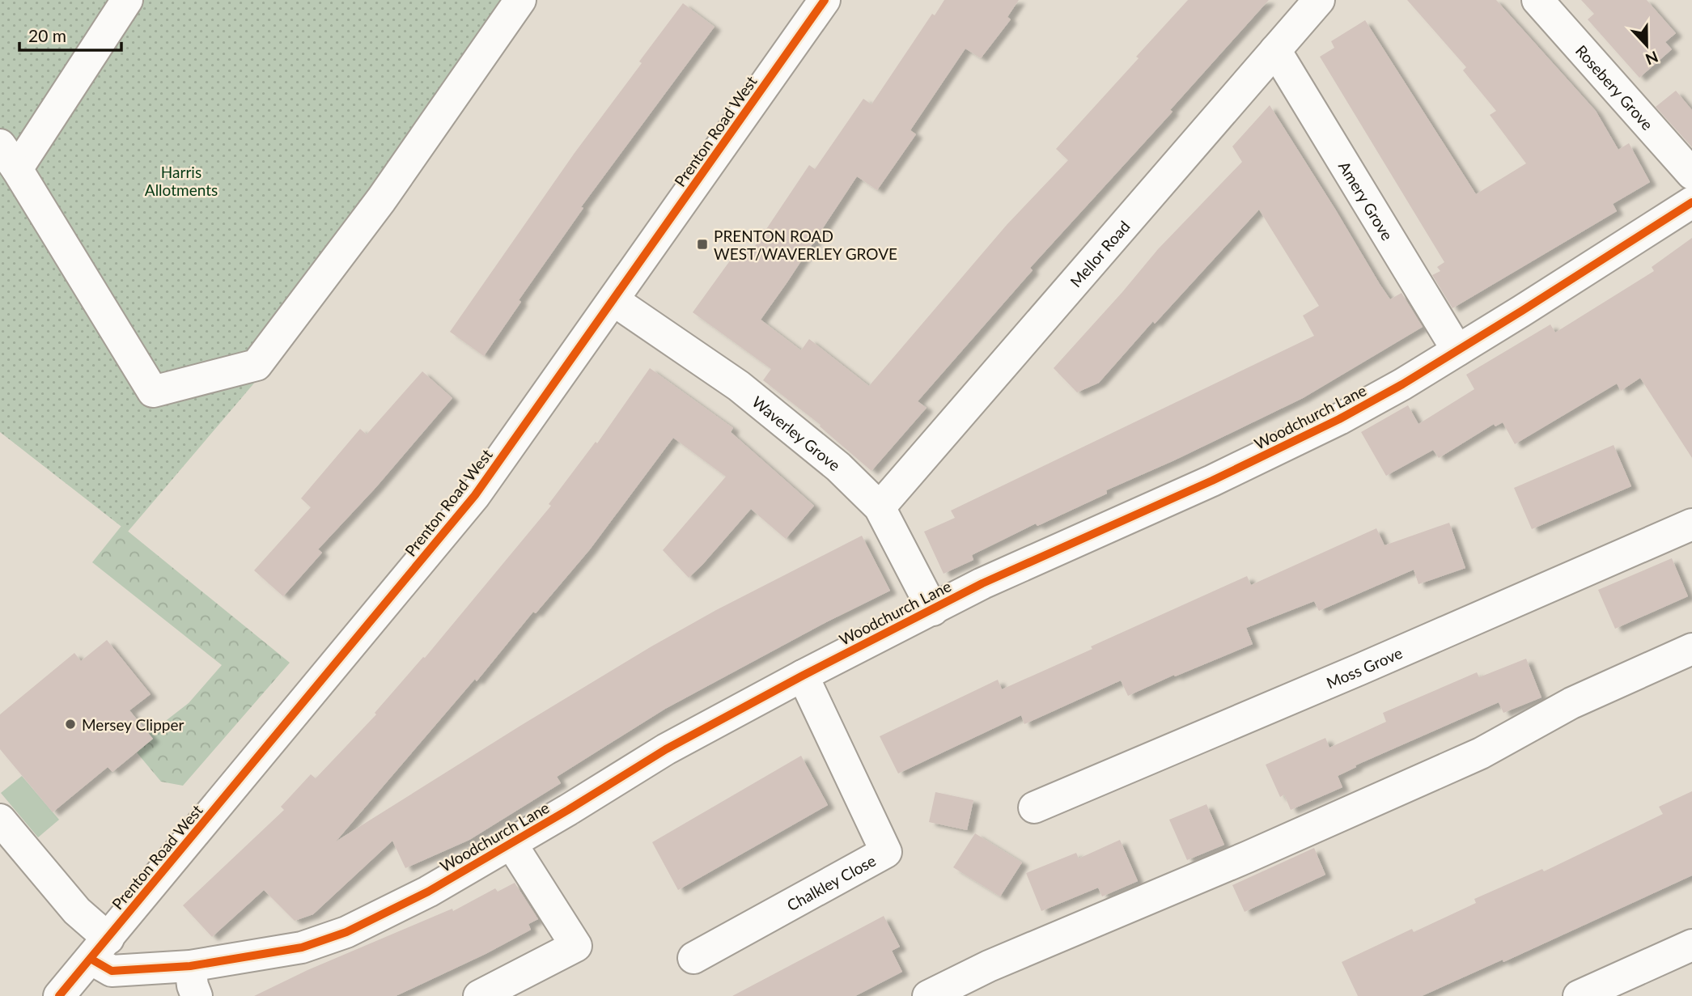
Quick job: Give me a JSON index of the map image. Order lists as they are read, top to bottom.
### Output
{
  "streets": {
    "street": [
      "Rosebery Grove",
      "Prenton Road West",
      "Amery Grove",
      "Mellor Road",
      "Woodchurch Lane",
      "Waverley Grove",
      "Moss Grove",
      "Chalkley Close"
    ]
  },
  "crossings": [
    ["Prenton Road West", "Woodchurch Lane"],
    ["Prenton Road West", "Waverley Grove"],
    ["Amery Grove", "Mellor Road"],
    ["Amery Grove", "Woodchurch Lane"],
    ["Mellor Road", "Waverley Grove"],
    ["Woodchurch Lane", "Waverley Grove"],
    ["Woodchurch Lane", "Chalkley Close"]
  ],
  "parks": ["Harris Allotments"],
  "places": {
    "transit": ["PRENTON ROAD WEST/WAVERLEY GROVE"],
    "other": ["Mersey Clipper"]
  },
  "scale_bar": "20 m",
  "north": "bottom"
}
